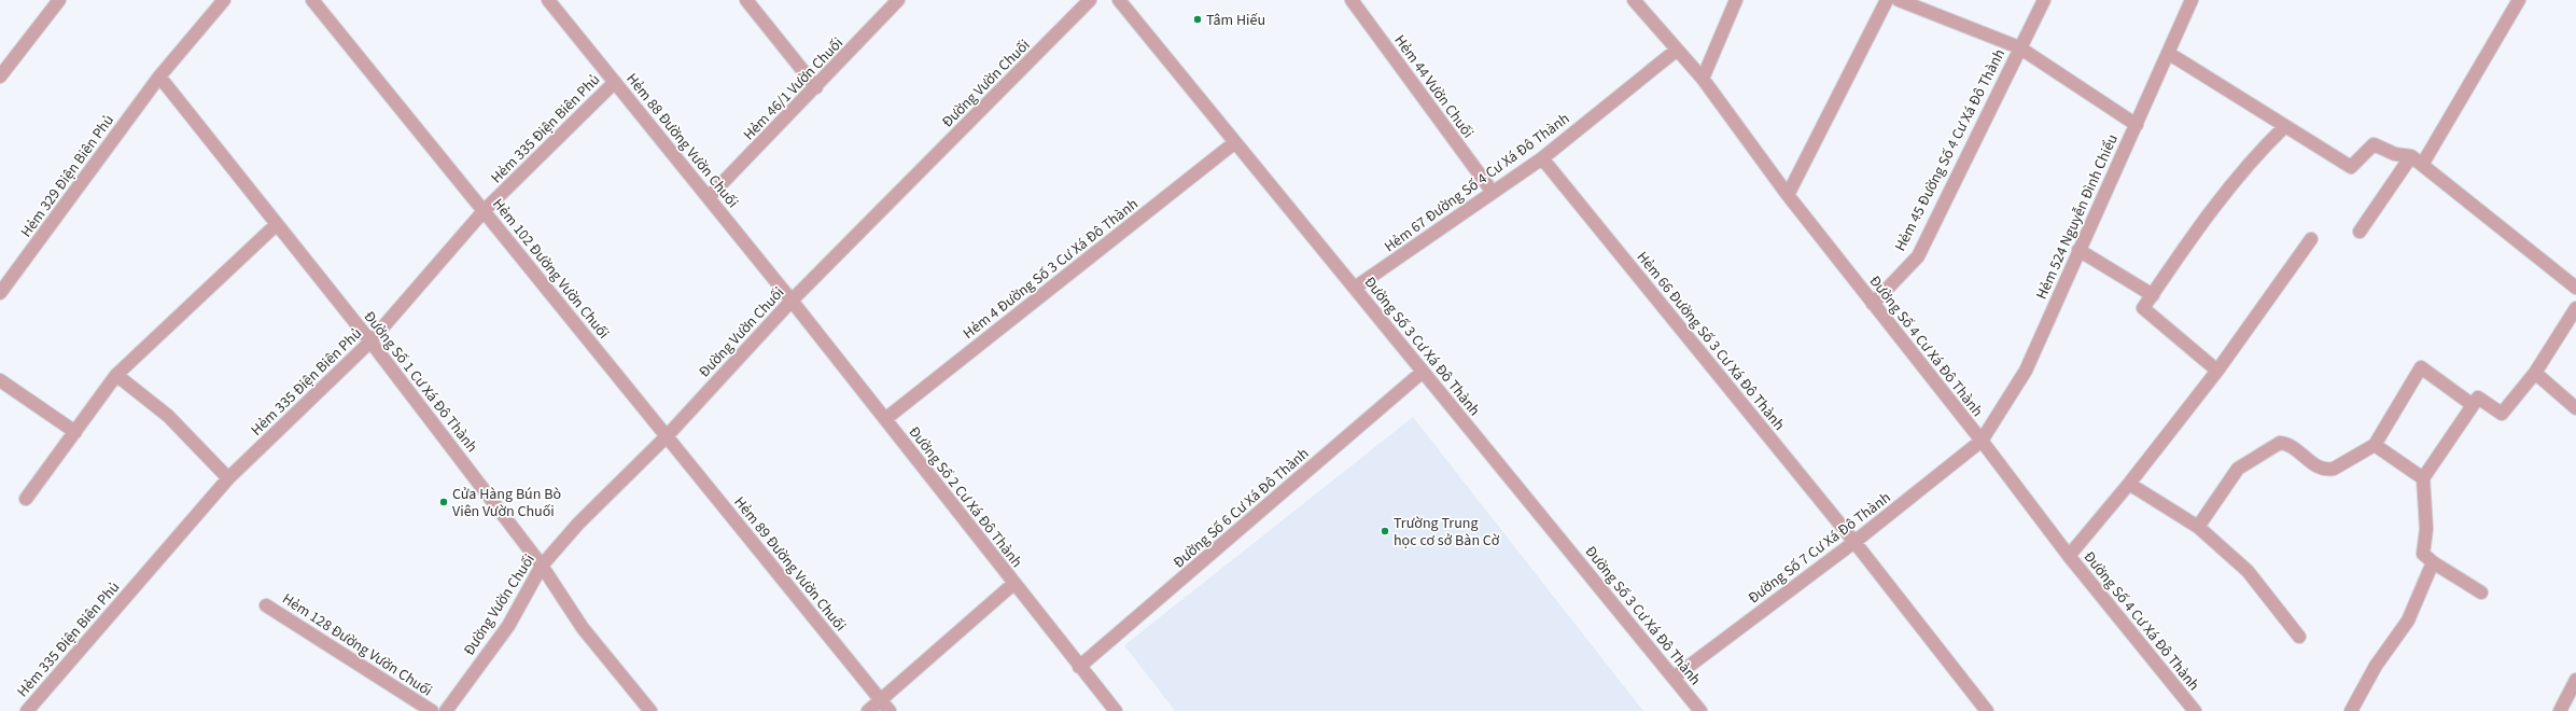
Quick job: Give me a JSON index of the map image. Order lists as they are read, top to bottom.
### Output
{
  "streets": {
    "street": [
      "Đường Vườn Chuối",
      "Hẻm 44 Vườn Chuối",
      "Hẻm 46/1 Vườn Chuối",
      "Hẻm 335 Điện Biên Phủ",
      "Hẻm 88 Đường Vườn Chuối",
      "Hẻm 45 Đường Số 4 Cư Xá Đô Thành",
      "Hẻm 329 Ðiện Biên Phủ",
      "Hẻm 67 Đường Số 4 Cư Xá Đô Thành",
      "Hẻm 524 Nguyễn Ðình Chiểu",
      "Hẻm 102 Đường Vườn Chuối",
      "Hẻm 4 Ðường Số 3 Cư Xá Đô Thành",
      "Hẻm 66 Ðường Số 3 Cư Xá Đô Thành",
      "Ðường Số 3 Cư Xá Đô Thành",
      "Ðường Số 4 Cư Xá Đô Thành",
      "Ðường Số 1 Cư Xá Đô Thành",
      "Ðường Số 2 Cư Xá Đô Thành",
      "Đường Số 6 Cư Xá Đô Thành",
      "Đường Số 7 Cư Xá Đô Thành",
      "Hẻm 89 Đường Vườn Chuối",
      "Hẻm 128 Đường Vườn Chuối"
    ]
  },
  "crossings": [
    ["Đường Vườn Chuối", "Hẻm 88 Đường Vườn Chuối"],
    ["Đường Vườn Chuối", "Hẻm 102 Đường Vườn Chuối"],
    ["Đường Vườn Chuối", "Ðường Số 1 Cư Xá Đô Thành"],
    ["Đường Vườn Chuối", "Ðường Số 2 Cư Xá Đô Thành"],
    ["Đường Vườn Chuối", "Hẻm 89 Đường Vườn Chuối"],
    ["Hẻm 44 Vườn Chuối", "Hẻm 67 Đường Số 4 Cư Xá Đô Thành"],
    ["Hẻm 46/1 Vườn Chuối", "Hẻm 88 Đường Vườn Chuối"],
    ["Hẻm 335 Điện Biên Phủ", "Hẻm 88 Đường Vườn Chuối"],
    ["Hẻm 335 Điện Biên Phủ", "Hẻm 102 Đường Vườn Chuối"],
    ["Hẻm 335 Điện Biên Phủ", "Ðường Số 1 Cư Xá Đô Thành"],
    ["Hẻm 88 Đường Vườn Chuối", "Ðường Số 2 Cư Xá Đô Thành"],
    ["Hẻm 45 Đường Số 4 Cư Xá Đô Thành", "Ðường Số 4 Cư Xá Đô Thành"],
    ["Hẻm 329 Ðiện Biên Phủ", "Ðường Số 1 Cư Xá Đô Thành"],
    ["Hẻm 67 Đường Số 4 Cư Xá Đô Thành", "Hẻm 66 Ðường Số 3 Cư Xá Đô Thành"],
    ["Hẻm 67 Đường Số 4 Cư Xá Đô Thành", "Ðường Số 3 Cư Xá Đô Thành"],
    ["Hẻm 67 Đường Số 4 Cư Xá Đô Thành", "Ðường Số 4 Cư Xá Đô Thành"],
    ["Hẻm 524 Nguyễn Ðình Chiểu", "Ðường Số 4 Cư Xá Đô Thành"],
    ["Hẻm 524 Nguyễn Ðình Chiểu", "Đường Số 7 Cư Xá Đô Thành"],
    ["Hẻm 102 Đường Vườn Chuối", "Hẻm 89 Đường Vườn Chuối"],
    ["Hẻm 4 Ðường Số 3 Cư Xá Đô Thành", "Ðường Số 3 Cư Xá Đô Thành"],
    ["Hẻm 4 Ðường Số 3 Cư Xá Đô Thành", "Ðường Số 2 Cư Xá Đô Thành"],
    ["Hẻm 66 Ðường Số 3 Cư Xá Đô Thành", "Đường Số 7 Cư Xá Đô Thành"],
    ["Ðường Số 3 Cư Xá Đô Thành", "Đường Số 6 Cư Xá Đô Thành"],
    ["Ðường Số 3 Cư Xá Đô Thành", "Đường Số 7 Cư Xá Đô Thành"],
    ["Ðường Số 4 Cư Xá Đô Thành", "Đường Số 7 Cư Xá Đô Thành"],
    ["Ðường Số 2 Cư Xá Đô Thành", "Đường Số 6 Cư Xá Đô Thành"]
  ],
  "places": ["Tâm Hiếu", "Cửa Hàng Bún Bò Viên Vườn Chuối", "Trường Trung học cơ sở Bàn Cờ"]
}
